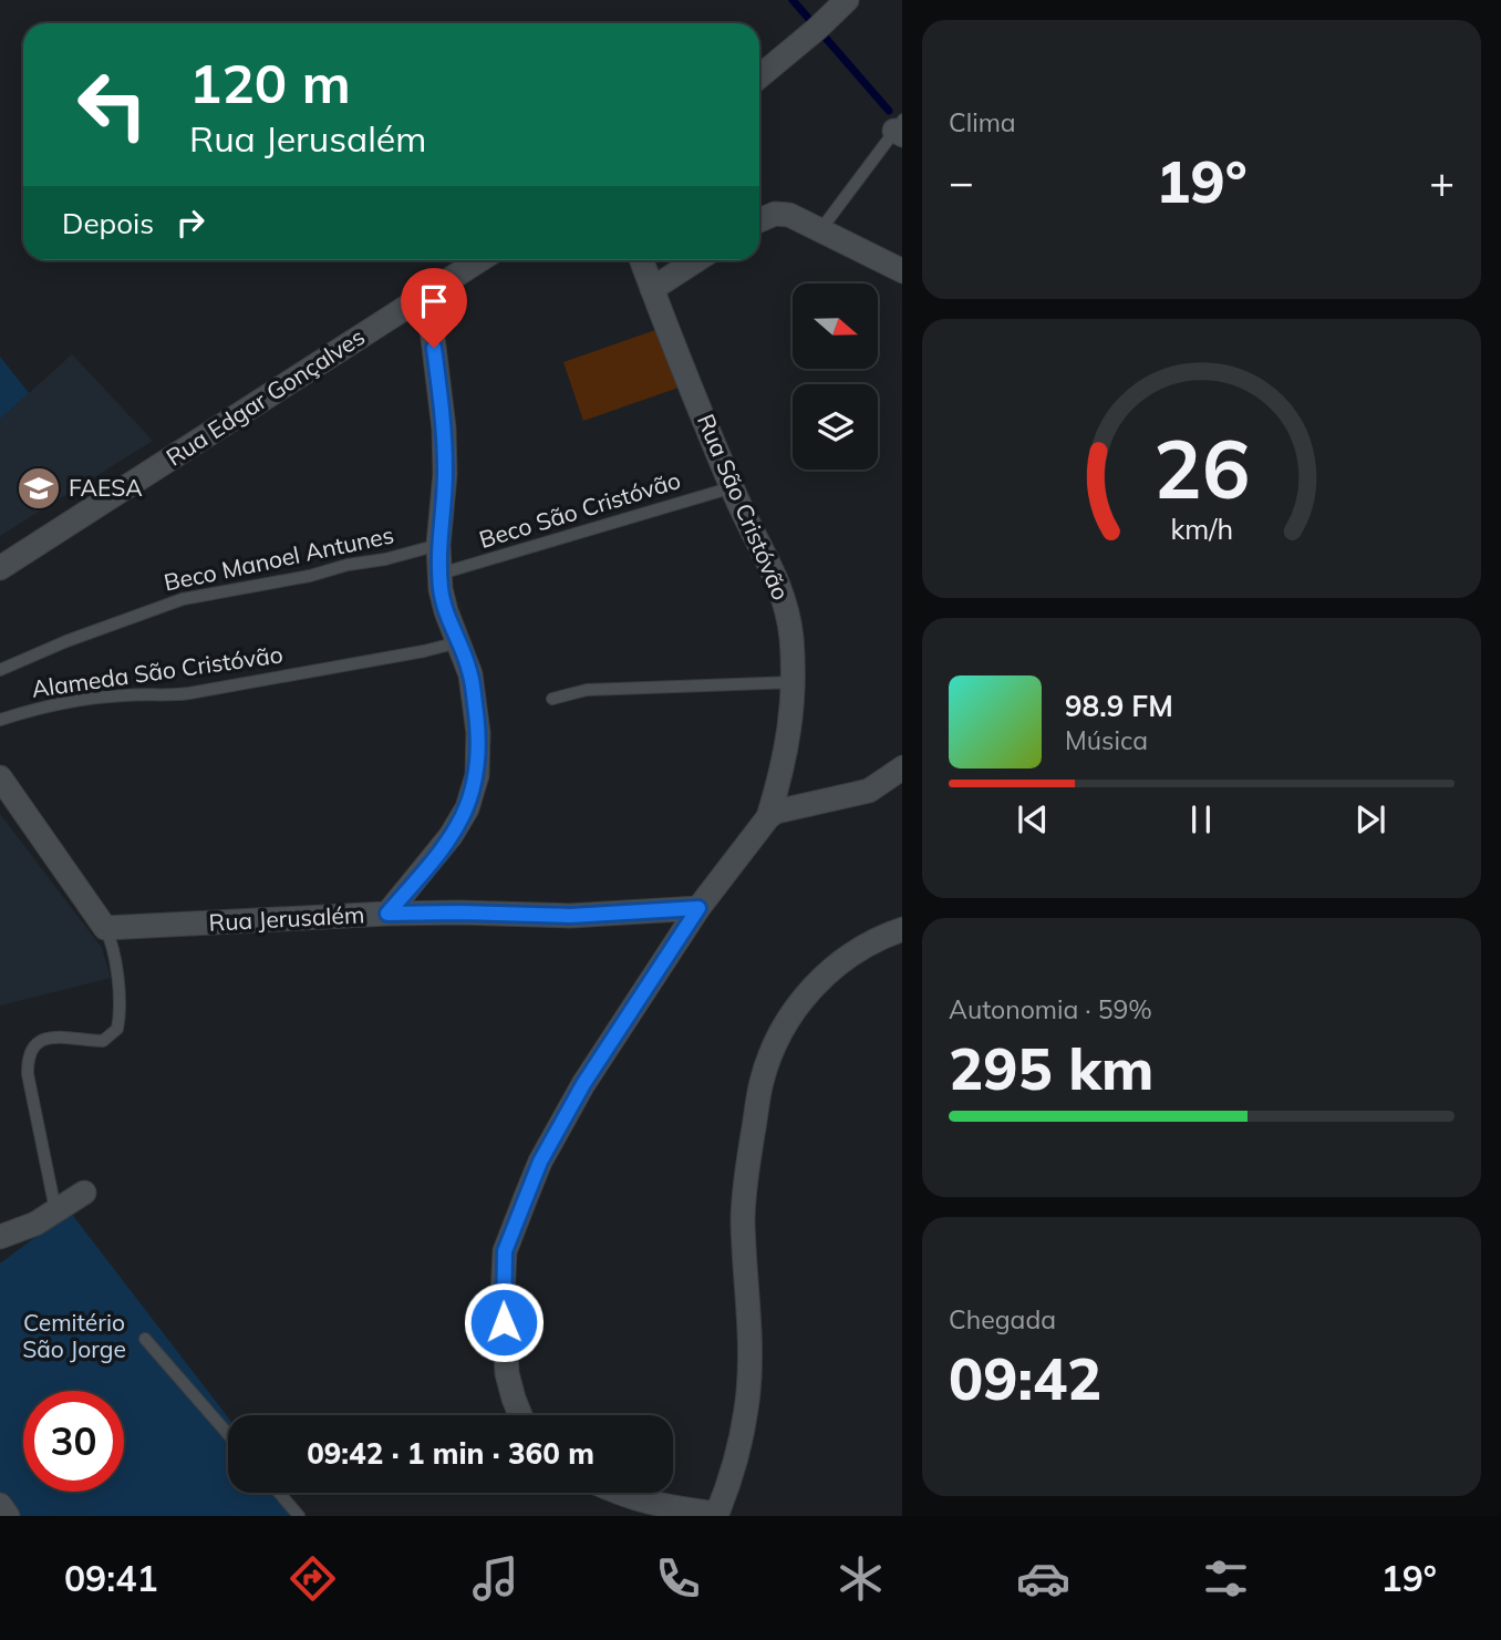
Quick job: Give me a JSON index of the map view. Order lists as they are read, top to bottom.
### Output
{
  "streets": {
    "street": ["Rua Edgar Gonçalves", "Rua São Cristóvão", "Rua Jerusalém"],
    "lane": ["Beco São Cristóvão", "Beco Manoel Antunes", "Alameda São Cristóvão"]
  },
  "crossings": [
    ["Rua São Cristóvão", "Beco São Cristóvão"]
  ],
  "parks": ["Cemitério São Jorge"],
  "places": {
    "school or university": ["FAESA"]
  },
  "north": "right",
  "page": {
    "tile": [
      "Clima",
      ["Autonomia · 59%", "295 km"],
      ["Chegada", "09:42"]
    ],
    "turn": ["120 m", "Rua Jerusalém"],
    "heat": ["−", "19°", "+"],
    "then": "Depois",
    "song": ["98.9 FM", "Música"],
    "limit": "30",
    "trip": "09:42 · 1 min · 360 m",
    "tabs": ["09:41", "19°"],
    "gauge": ["26", "km/h"]
  }
}
